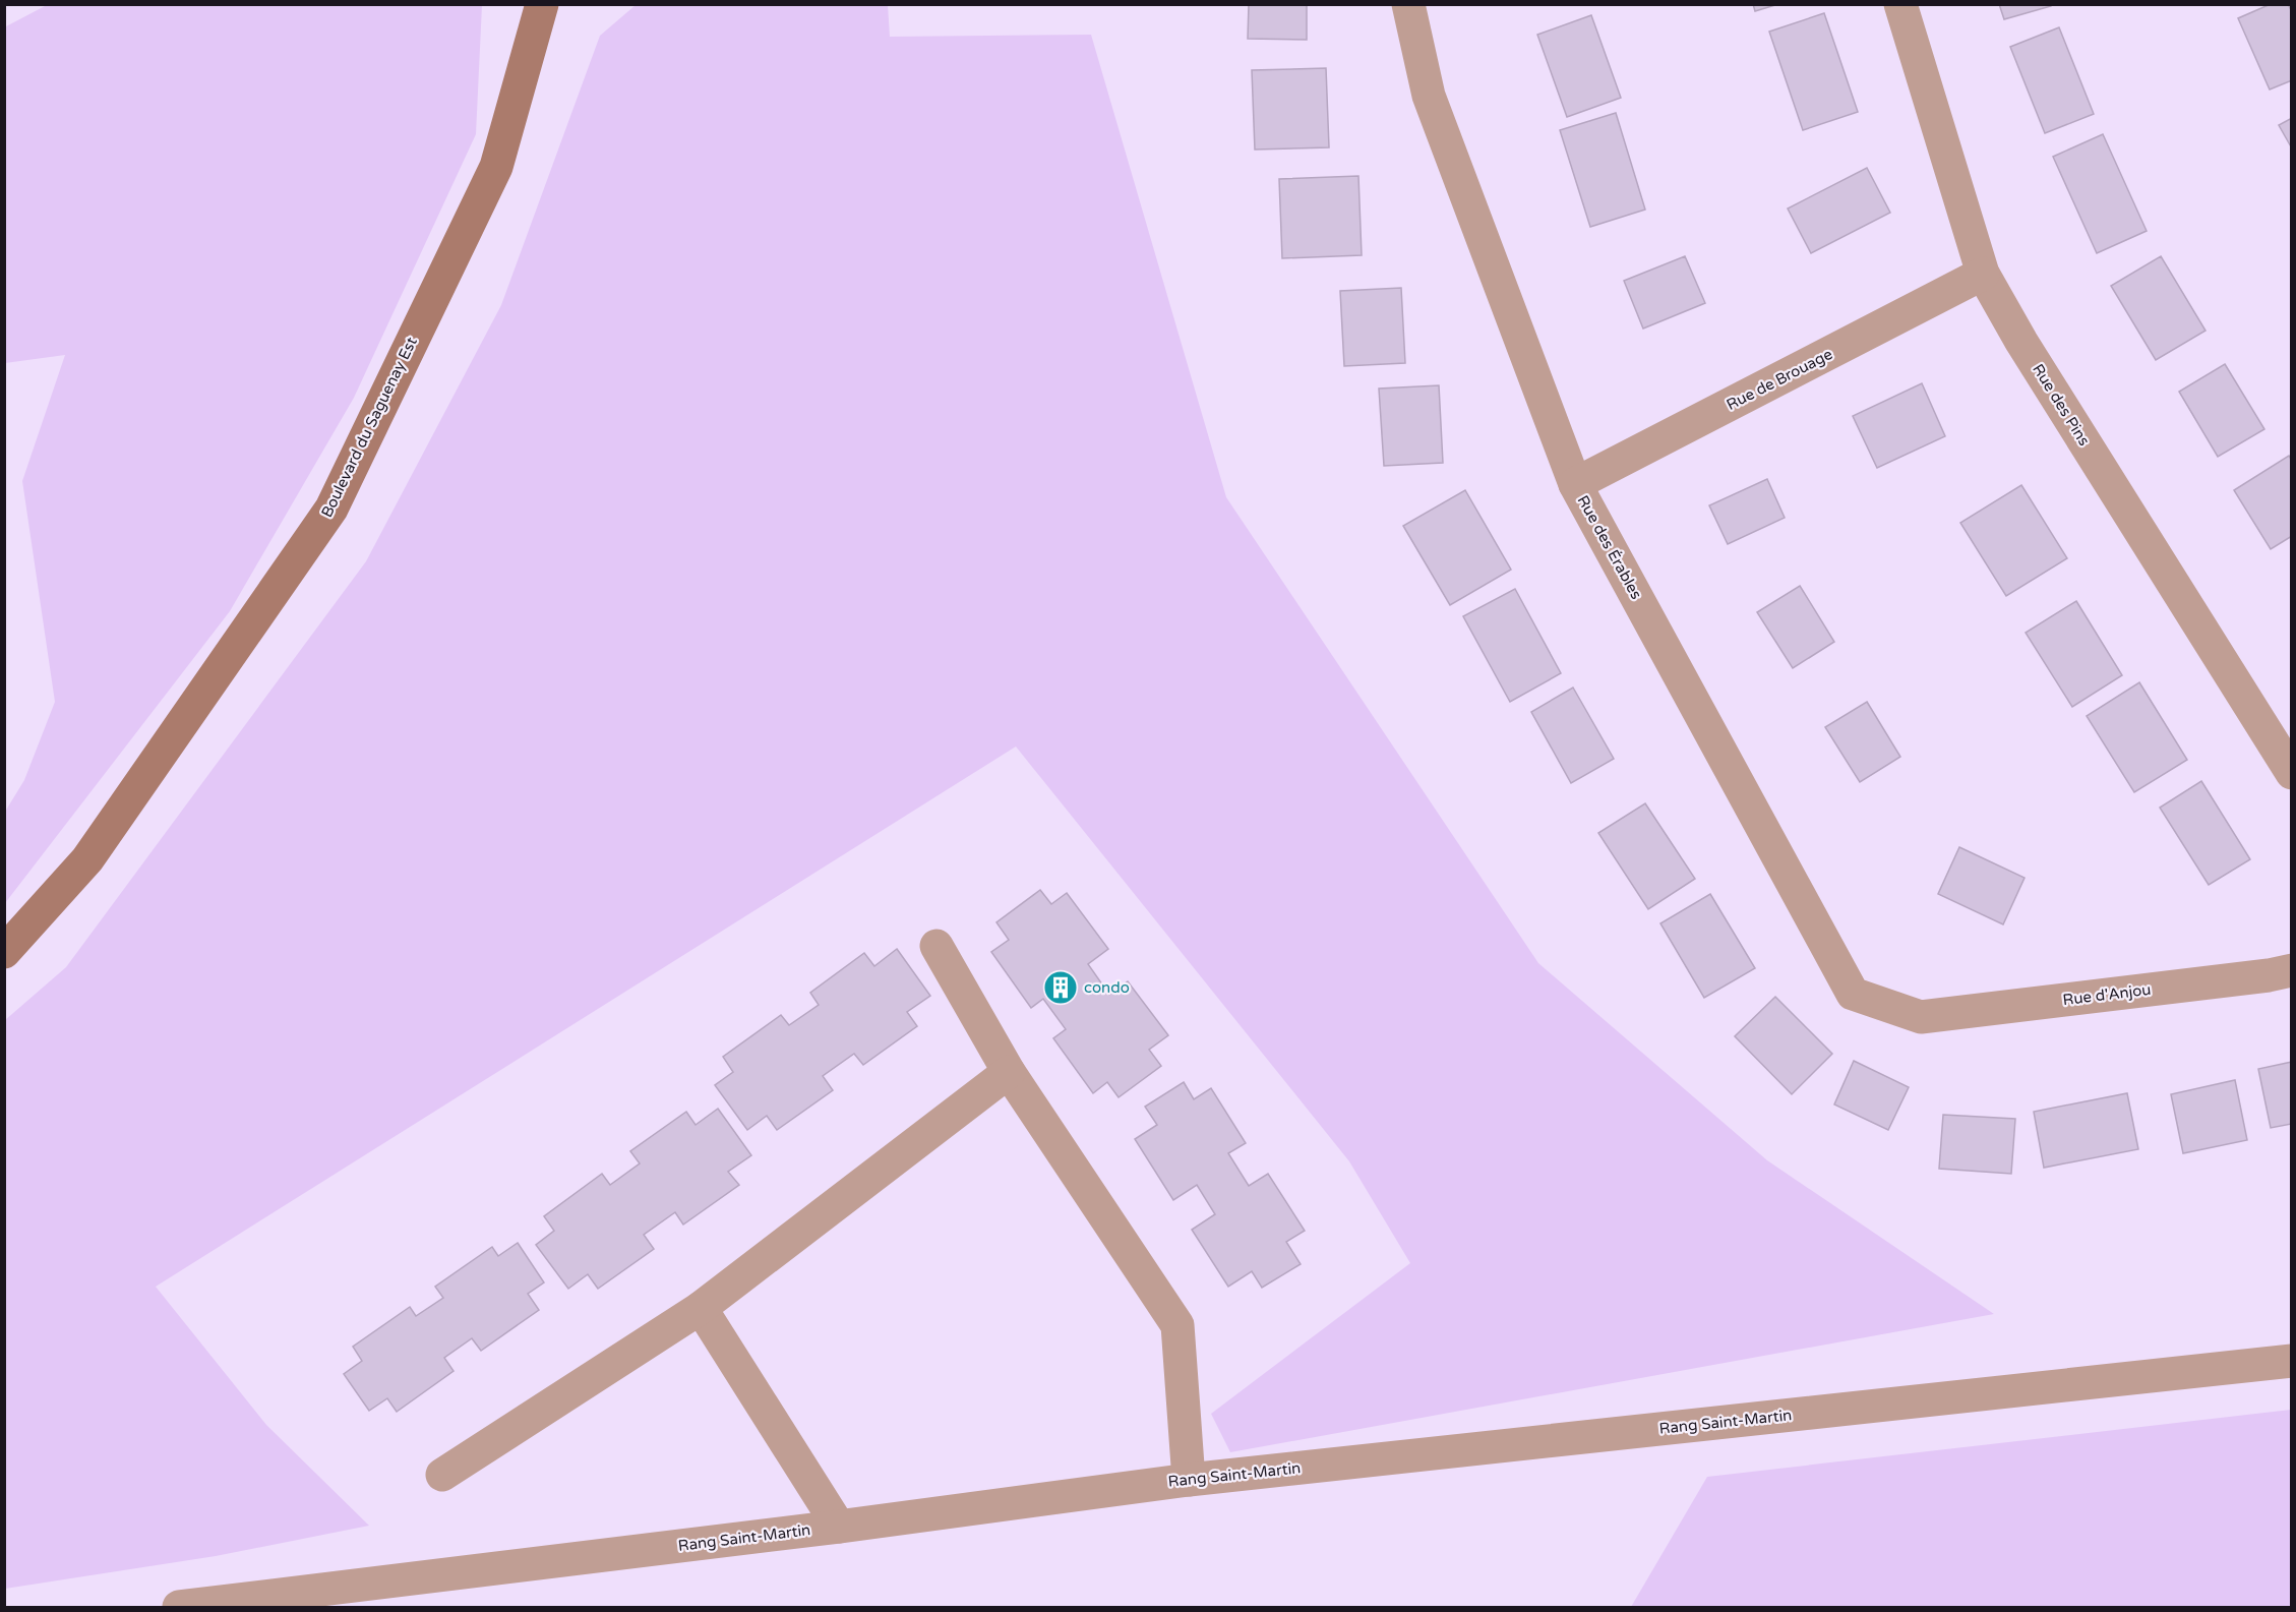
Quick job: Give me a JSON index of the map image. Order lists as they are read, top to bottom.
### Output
{
  "streets": {
    "main road": ["Boulevard du Saguenay Est"],
    "street": [
      "Rue de Brouage",
      "Rue des Pins",
      "Rue des Érables",
      "Rue d'Anjou",
      "Rang Saint-Martin"
    ]
  },
  "crossings": [
    ["Rue de Brouage", "Rue des Pins"],
    ["Rue de Brouage", "Rue des Érables"],
    ["Rue des Érables", "Rue d'Anjou"]
  ],
  "places": {
    "building": ["condo"]
  }
}
